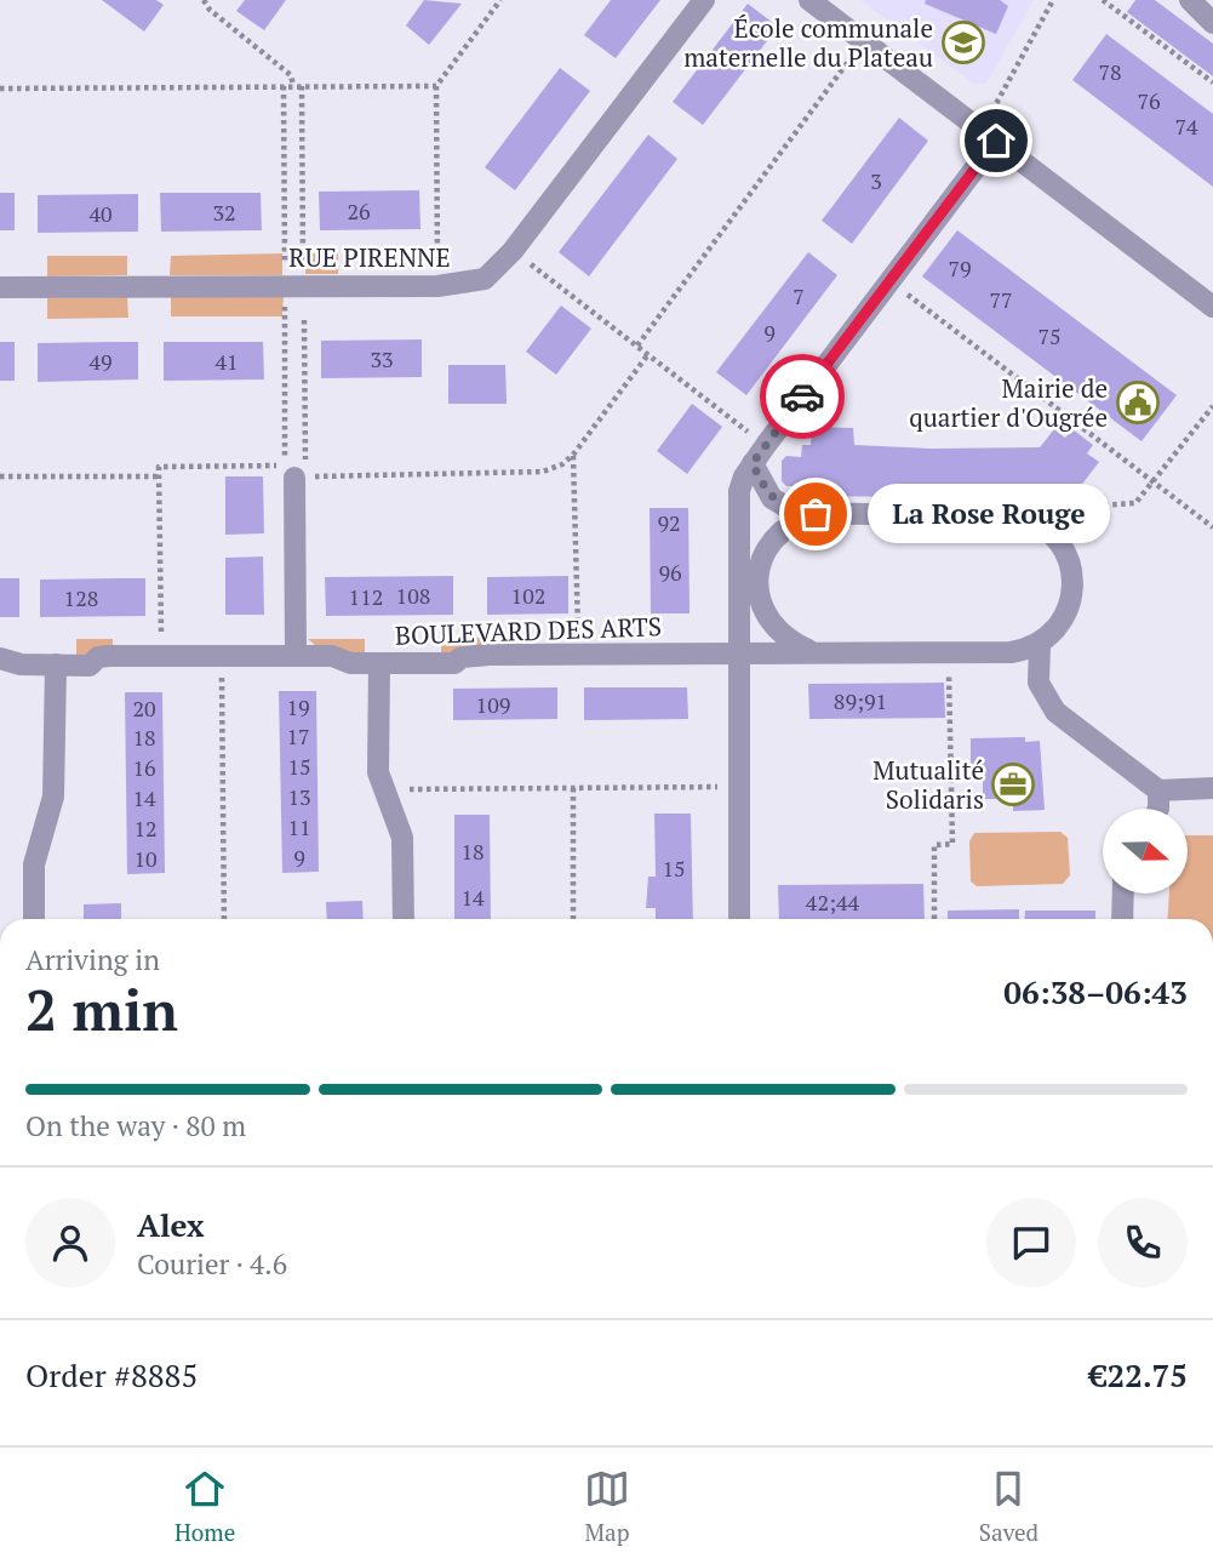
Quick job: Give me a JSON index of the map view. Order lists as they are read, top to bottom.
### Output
{
  "streets": {
    "street": ["RUE PIRENNE", "BOULEVARD DES ARTS"]
  },
  "places": {
    "school or university": ["École communale maternelle du Plateau"],
    "public building": ["Mairie de quartier d'Ougrée"],
    "other": ["La Rose Rouge"],
    "office": ["Mutualité Solidaris"]
  },
  "house_numbers": [
    "78",
    "76",
    "74",
    "3",
    "26",
    "32",
    "40",
    "79",
    "7",
    "77",
    "9",
    "75",
    "33",
    "49",
    "41",
    "92",
    "96",
    "108",
    "102",
    "112",
    "128",
    "89;91",
    "109",
    "19",
    "20",
    "17",
    "18",
    "15",
    "16",
    "13",
    "14",
    "11",
    "12",
    "18",
    "9",
    "10",
    "15",
    "14",
    "42;44"
  ],
  "north": "right",
  "page": {
    "bubble": "La Rose Rouge",
    "heading": ["2 min", "Arriving in", "06:38–06:43"],
    "panel": [
      "Alex",
      "Courier · 4.6",
      "Order #8885",
      "€22.75"
    ],
    "bar": "On the way · 80 m",
    "tabs": ["Home", "Map", "Saved"]
  }
}
